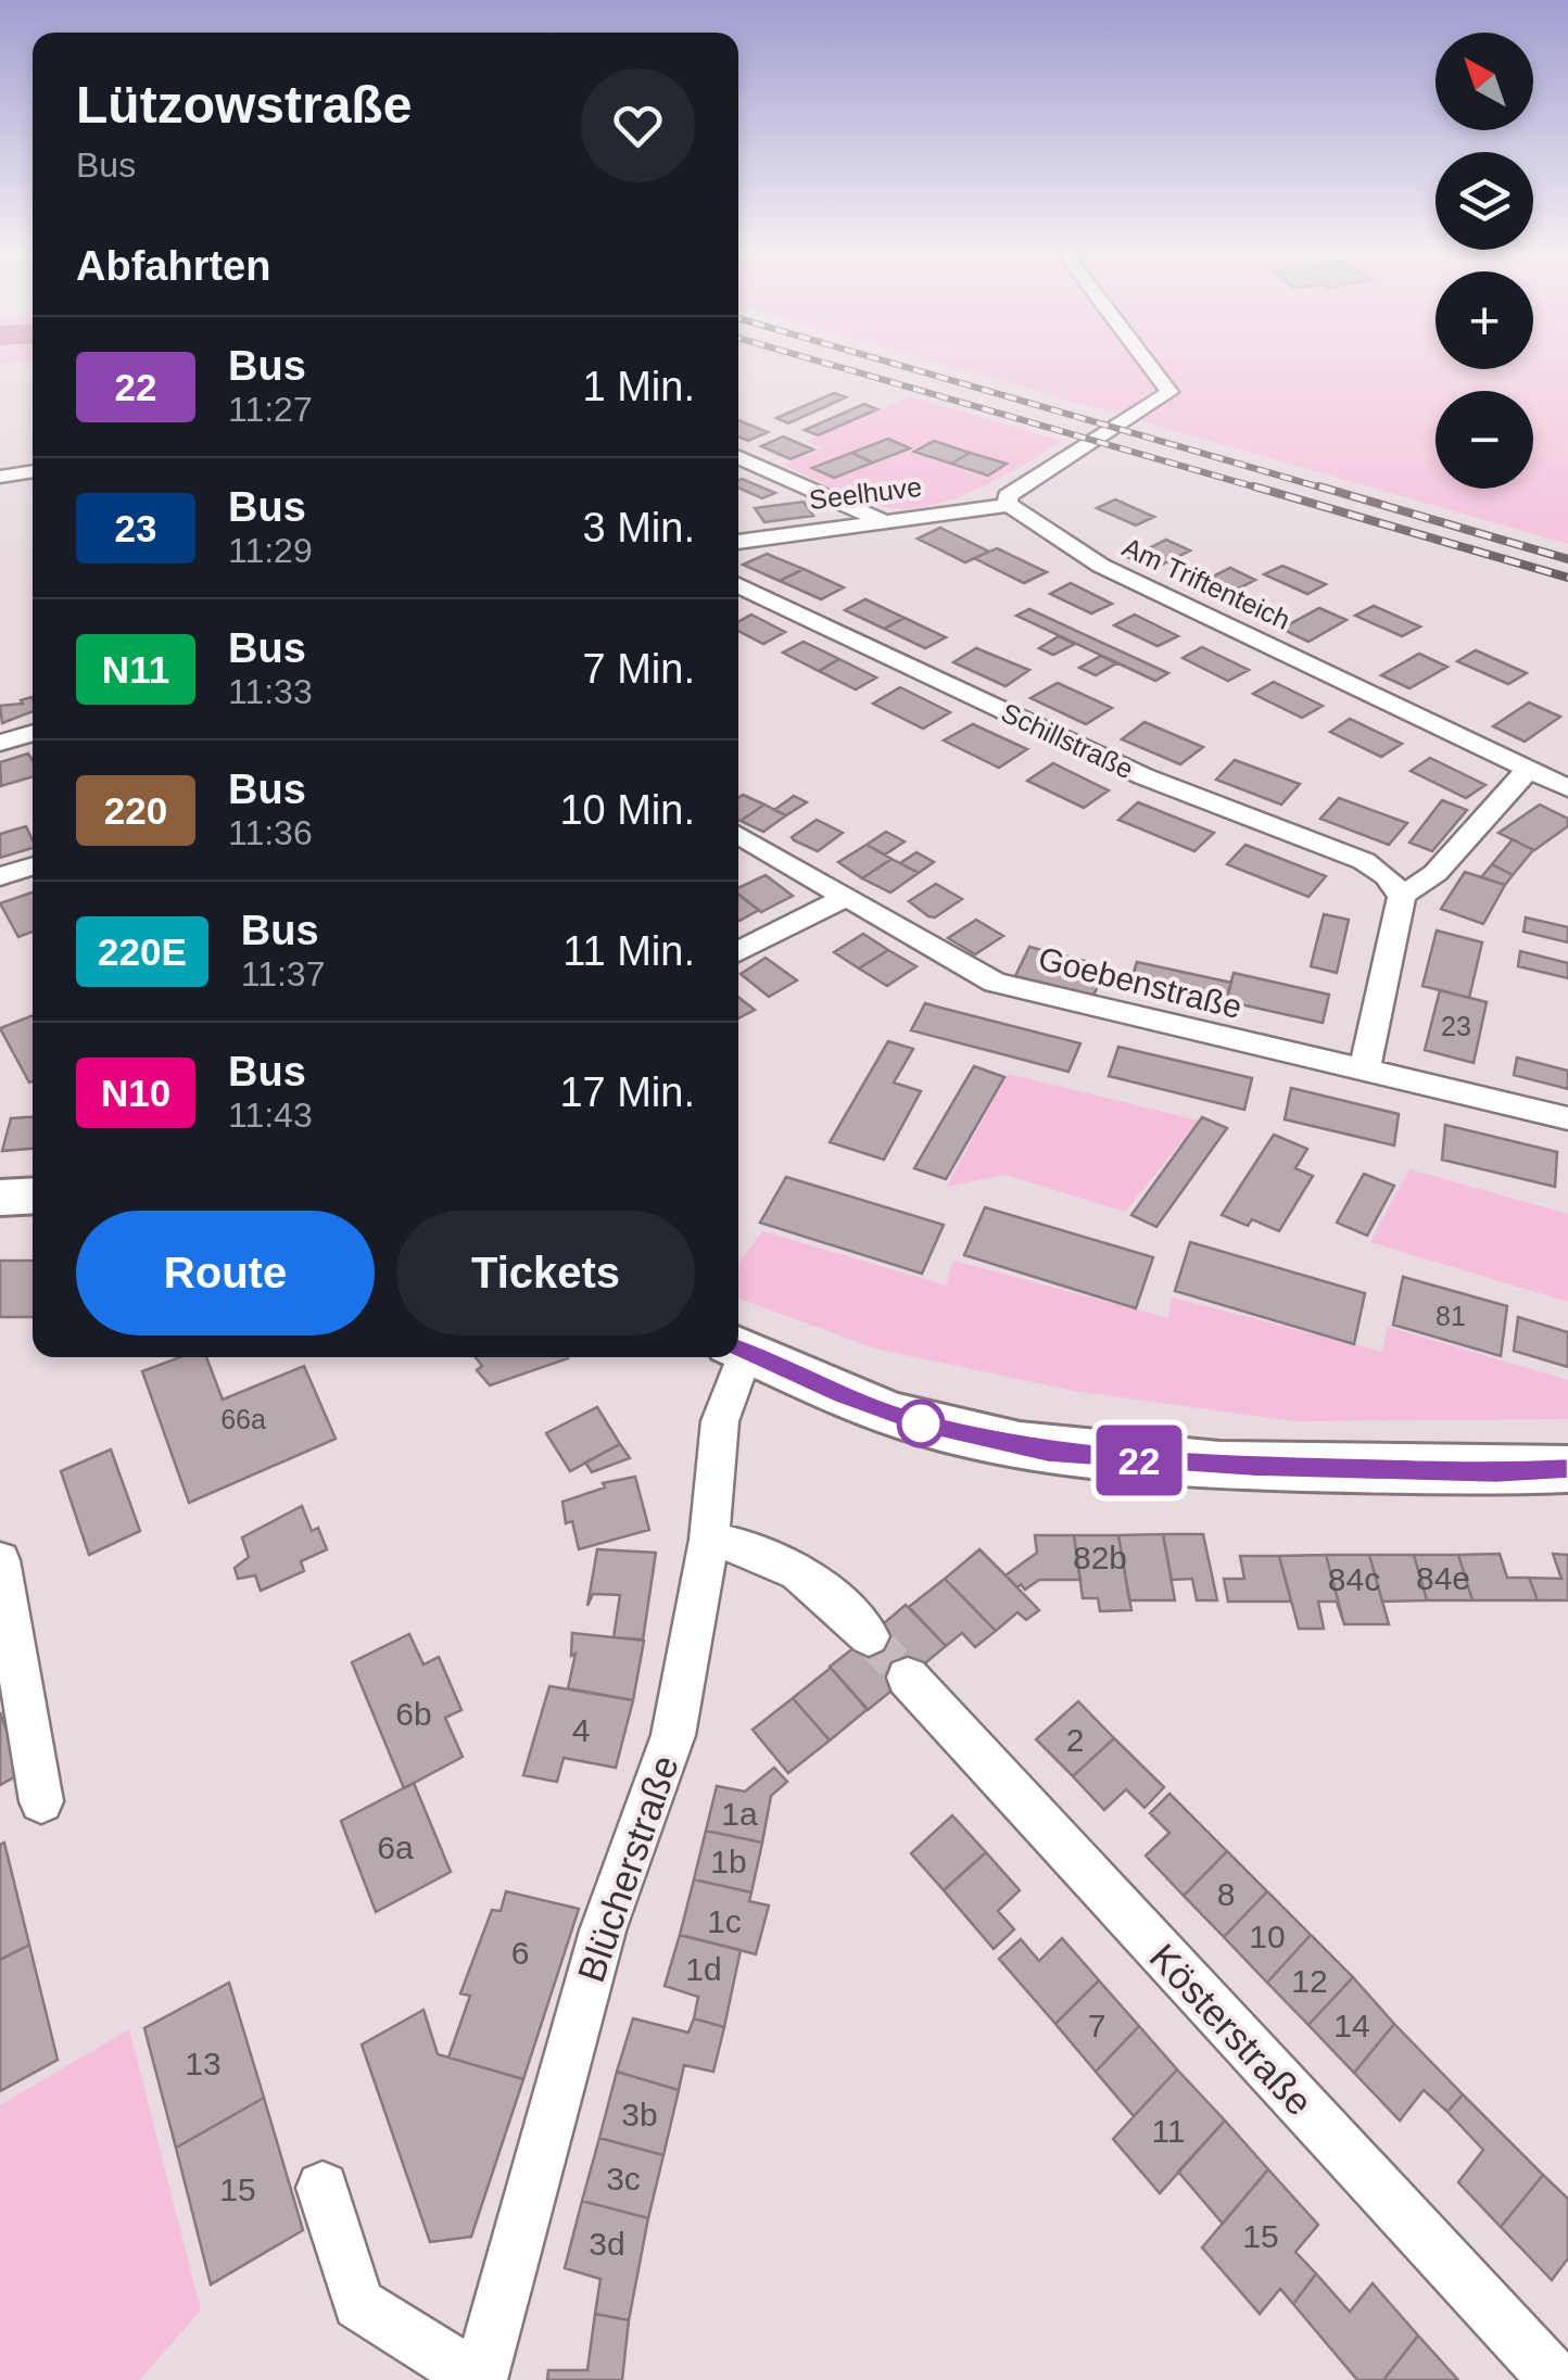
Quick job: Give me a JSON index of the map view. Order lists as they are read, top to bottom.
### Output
{
  "streets": {
    "street": [
      "Seelhuve",
      "Am Triftenteich",
      "Schillstraße",
      "Goebenstraße",
      "Blücherstraße",
      "Kösterstraße"
    ]
  },
  "crossings": [
    ["Seelhuve", "Am Triftenteich"]
  ],
  "lines": ["bus line 22"],
  "house_numbers": [
    "23",
    "81",
    "66a",
    "82b",
    "84e",
    "84c",
    "6b",
    "4",
    "2",
    "1a",
    "6a",
    "1b",
    "8",
    "1c",
    "10",
    "6",
    "1d",
    "12",
    "7",
    "14",
    "13",
    "3b",
    "11",
    "3c",
    "15",
    "15",
    "3d"
  ],
  "north": "top left",
  "page": {
    "on_map": "22",
    "map_buttons": ["+", "−"],
    "heading": [
      ["Lützowstraße", "Bus"],
      "Abfahrten"
    ],
    "list": [
      {
        "mark": "22",
        "name": "Bus",
        "note": "11:27",
        "value": "1 Min."
      },
      {
        "mark": "23",
        "name": "Bus",
        "note": "11:29",
        "value": "3 Min."
      },
      {
        "mark": "N11",
        "name": "Bus",
        "note": "11:33",
        "value": "7 Min."
      },
      {
        "mark": "220",
        "name": "Bus",
        "note": "11:36",
        "value": "10 Min."
      },
      {
        "mark": "220E",
        "name": "Bus",
        "note": "11:37",
        "value": "11 Min."
      },
      {
        "mark": "N10",
        "name": "Bus",
        "note": "11:43",
        "value": "17 Min."
      }
    ],
    "buttons": ["Route", "Tickets"]
  }
}
